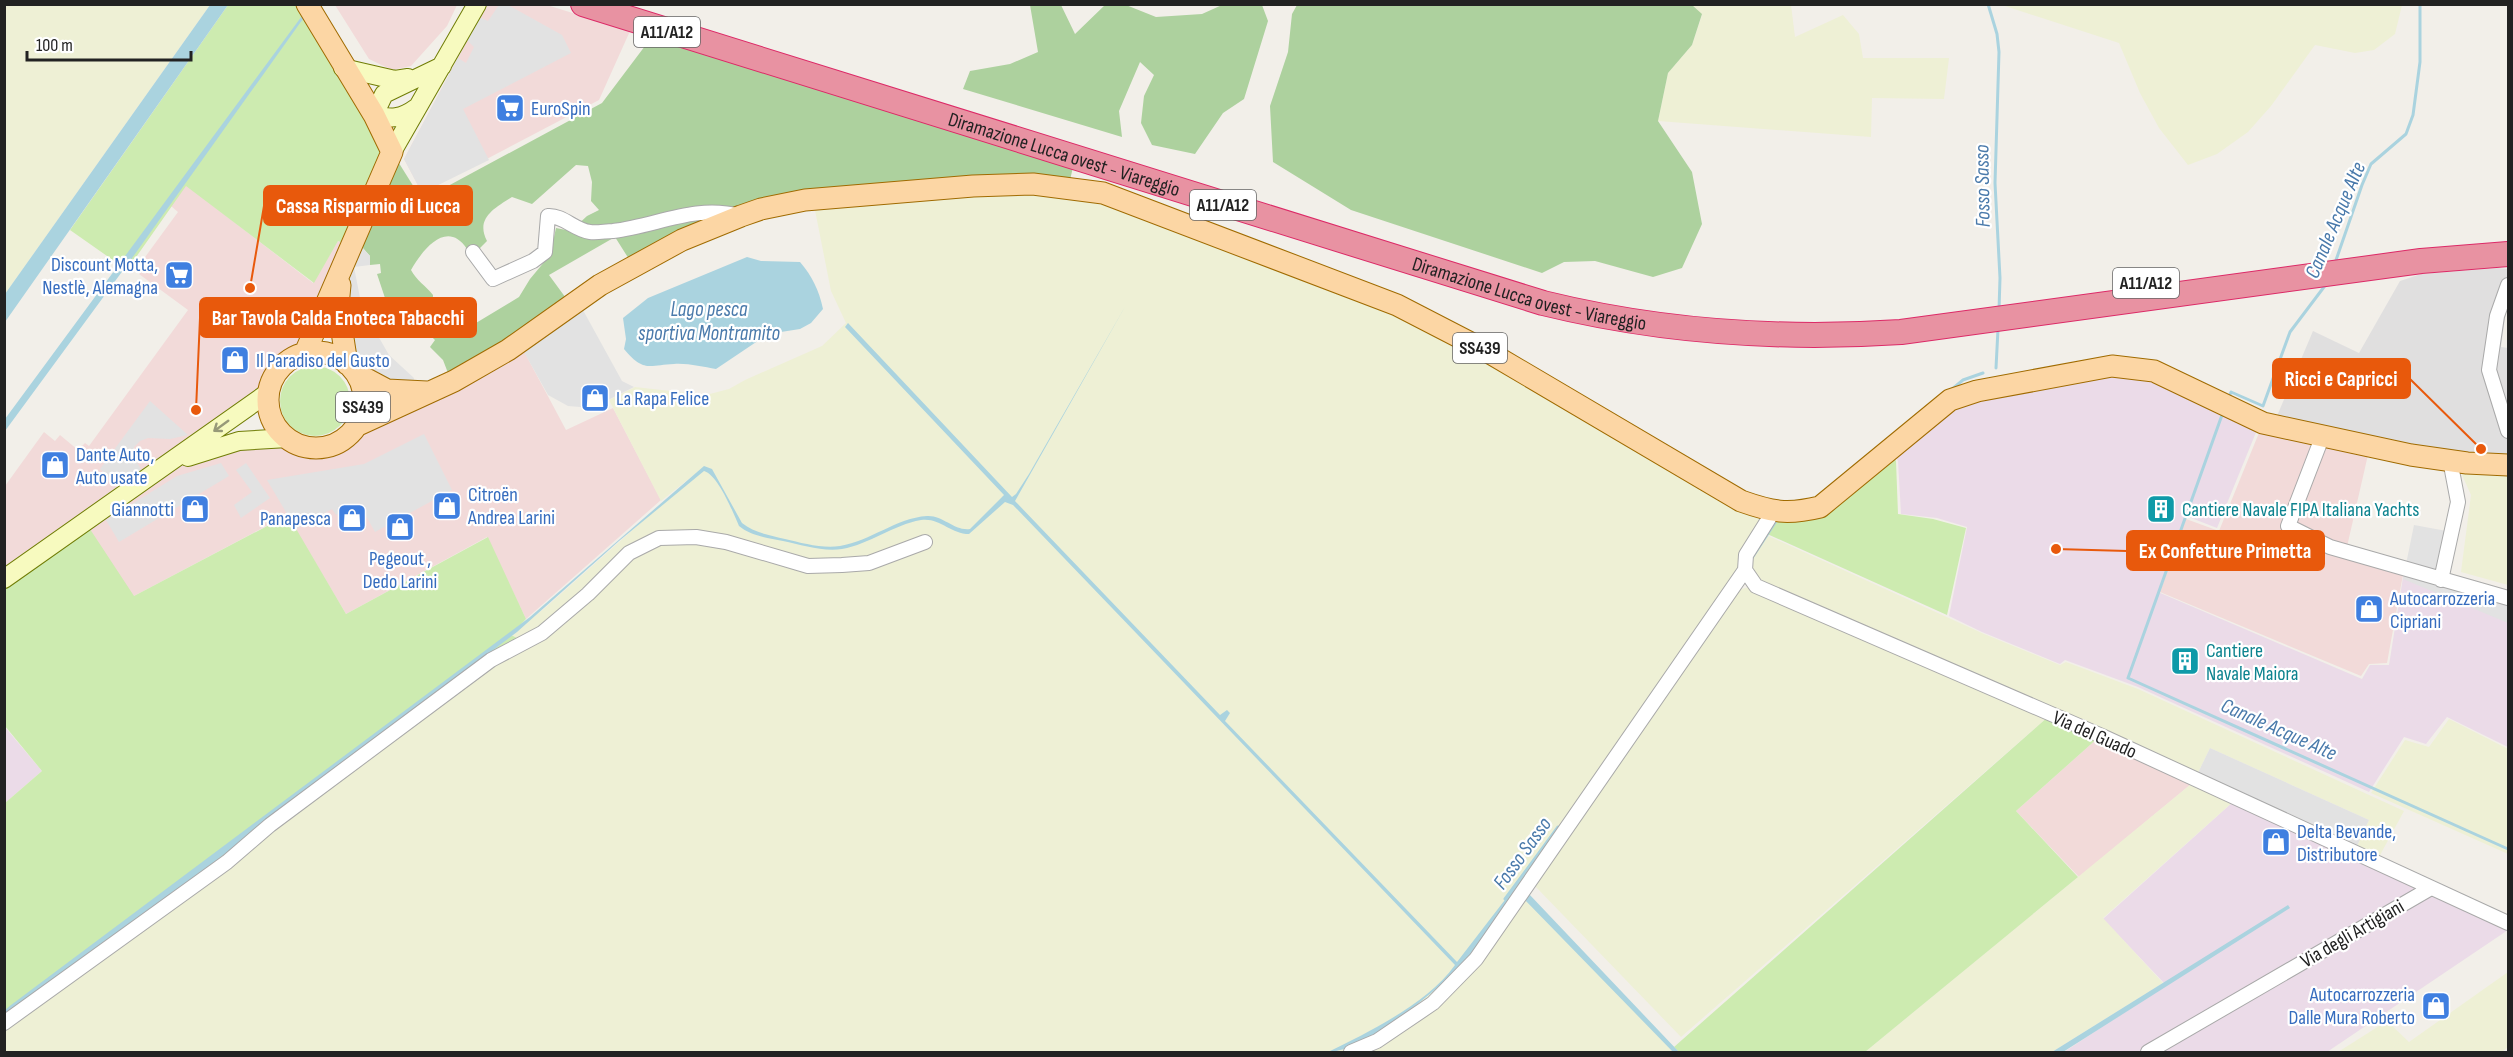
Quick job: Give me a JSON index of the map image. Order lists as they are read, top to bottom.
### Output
{
  "streets": {
    "highway": ["A11/A12", "Diramazione Lucca ovest - Viareggio"],
    "main road": ["SS439"],
    "street": ["Via del Guado", "Via degli Artigiani"]
  },
  "crossings": [
    ["Via del Guado", "Via degli Artigiani"]
  ],
  "water": ["Fosso Sasso", "Canale Acque Alte", "Lago pesca sportiva Montramito"],
  "places": {
    "supermarket": ["EuroSpin", "Discount Motta, Nestlè, Alemagna"],
    "other": [
      "Cassa Risparmio di Lucca",
      "Bar Tavola Calda Enoteca Tabacchi",
      "Ricci e Capricci",
      "Ex Confetture Primetta"
    ],
    "shop": [
      "Il Paradiso del Gusto",
      "La Rapa Felice",
      "Dante Auto, Auto usate",
      "Citroën Andrea Larini",
      "Giannotti",
      "Panapesca",
      "Pegeout , Dedo Larini",
      "Autocarrozzeria Cipriani",
      "Delta Bevande, Distributore",
      "Autocarrozzeria Dalle Mura Roberto"
    ],
    "building": ["Cantiere Navale FIPA Italiana Yachts", "Cantiere Navale Maiora"]
  },
  "scale_bar": "100 m"
}
